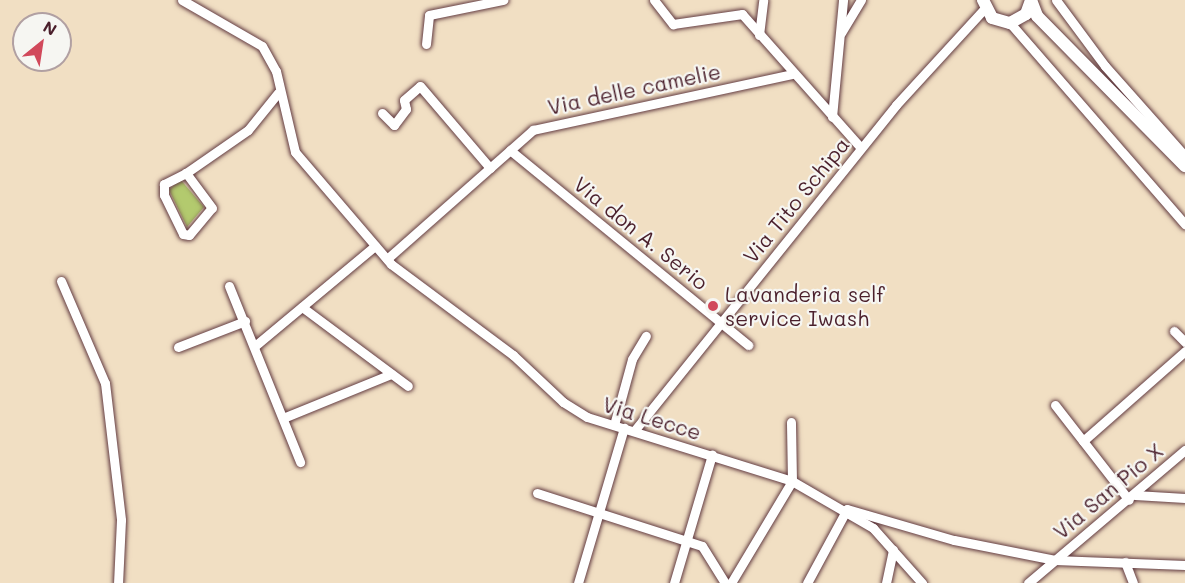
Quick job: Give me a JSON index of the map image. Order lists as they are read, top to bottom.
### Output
{
  "streets": {
    "street": [
      "Via delle camelie",
      "Via Tito Schipa",
      "Via don A. Serio",
      "Via Lecce",
      "Via San Pio X"
    ]
  },
  "crossings": [
    ["Via delle camelie", "Via don A. Serio"],
    ["Via delle camelie", "Via Lecce"],
    ["Via Tito Schipa", "Via don A. Serio"],
    ["Via Tito Schipa", "Via Lecce"]
  ],
  "places": ["Lavanderia self service Iwash"],
  "north": "top right"
}
